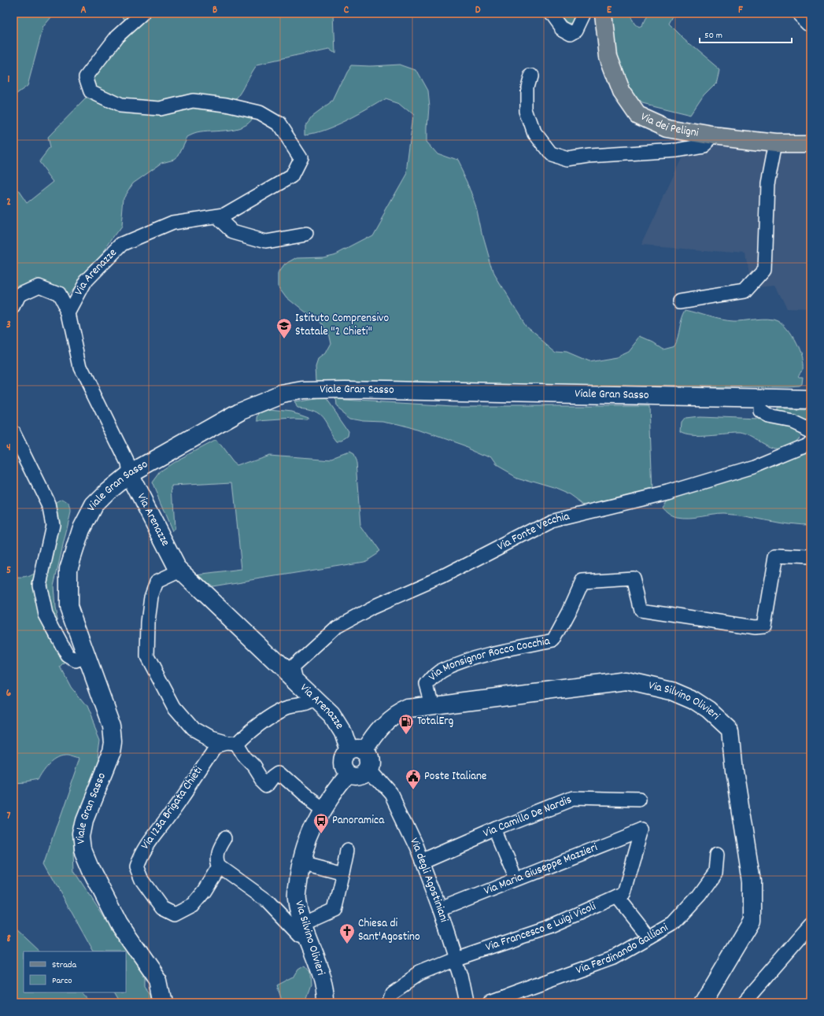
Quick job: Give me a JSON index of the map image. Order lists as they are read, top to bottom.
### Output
{
  "streets": {
    "main road": ["Via dei Peligni"],
    "street": [
      "Via Arenazze",
      "Viale Gran Sasso",
      "Via Fonte Vecchia",
      "Via Monsignor Rocco Cocchia",
      "Via Silvino Olivieri",
      "Via 123a Brigata Chieti",
      "Via Camillo De Nardis",
      "Via Maria Giuseppe Mazzieri",
      "Via degli Agostiniani",
      "Via Francesco e Luigi Vicoli",
      "Via Ferdinando Galliani"
    ]
  },
  "crossings": [
    ["Via Arenazze", "Viale Gran Sasso"],
    ["Via Arenazze", "Via Fonte Vecchia"],
    ["Via Arenazze", "Via Silvino Olivieri"],
    ["Via Arenazze", "Via degli Agostiniani"],
    ["Via Monsignor Rocco Cocchia", "Via Silvino Olivieri"],
    ["Via Silvino Olivieri", "Via degli Agostiniani"],
    ["Via Camillo De Nardis", "Via degli Agostiniani"],
    ["Via Maria Giuseppe Mazzieri", "Via degli Agostiniani"],
    ["Via Maria Giuseppe Mazzieri", "Via Francesco e Luigi Vicoli"],
    ["Via degli Agostiniani", "Via Francesco e Luigi Vicoli"]
  ],
  "places": {
    "school or university": ["Istituto Comprensivo Statale \"2 Chieti\""],
    "fuel station": ["TotalErg"],
    "public building": ["Poste Italiane"],
    "bus stop": ["Panoramica"],
    "church": ["Chiesa di Sant'Agostino"]
  },
  "legend": ["Strada", "Parco"],
  "scale_bar": "50 m",
  "grid": {
    "columns": [
      "A",
      "B",
      "C",
      "D",
      "E",
      "F"
    ],
    "rows": [
      "1",
      "2",
      "3",
      "4",
      "5",
      "6",
      "7",
      "8"
    ]
  }
}
